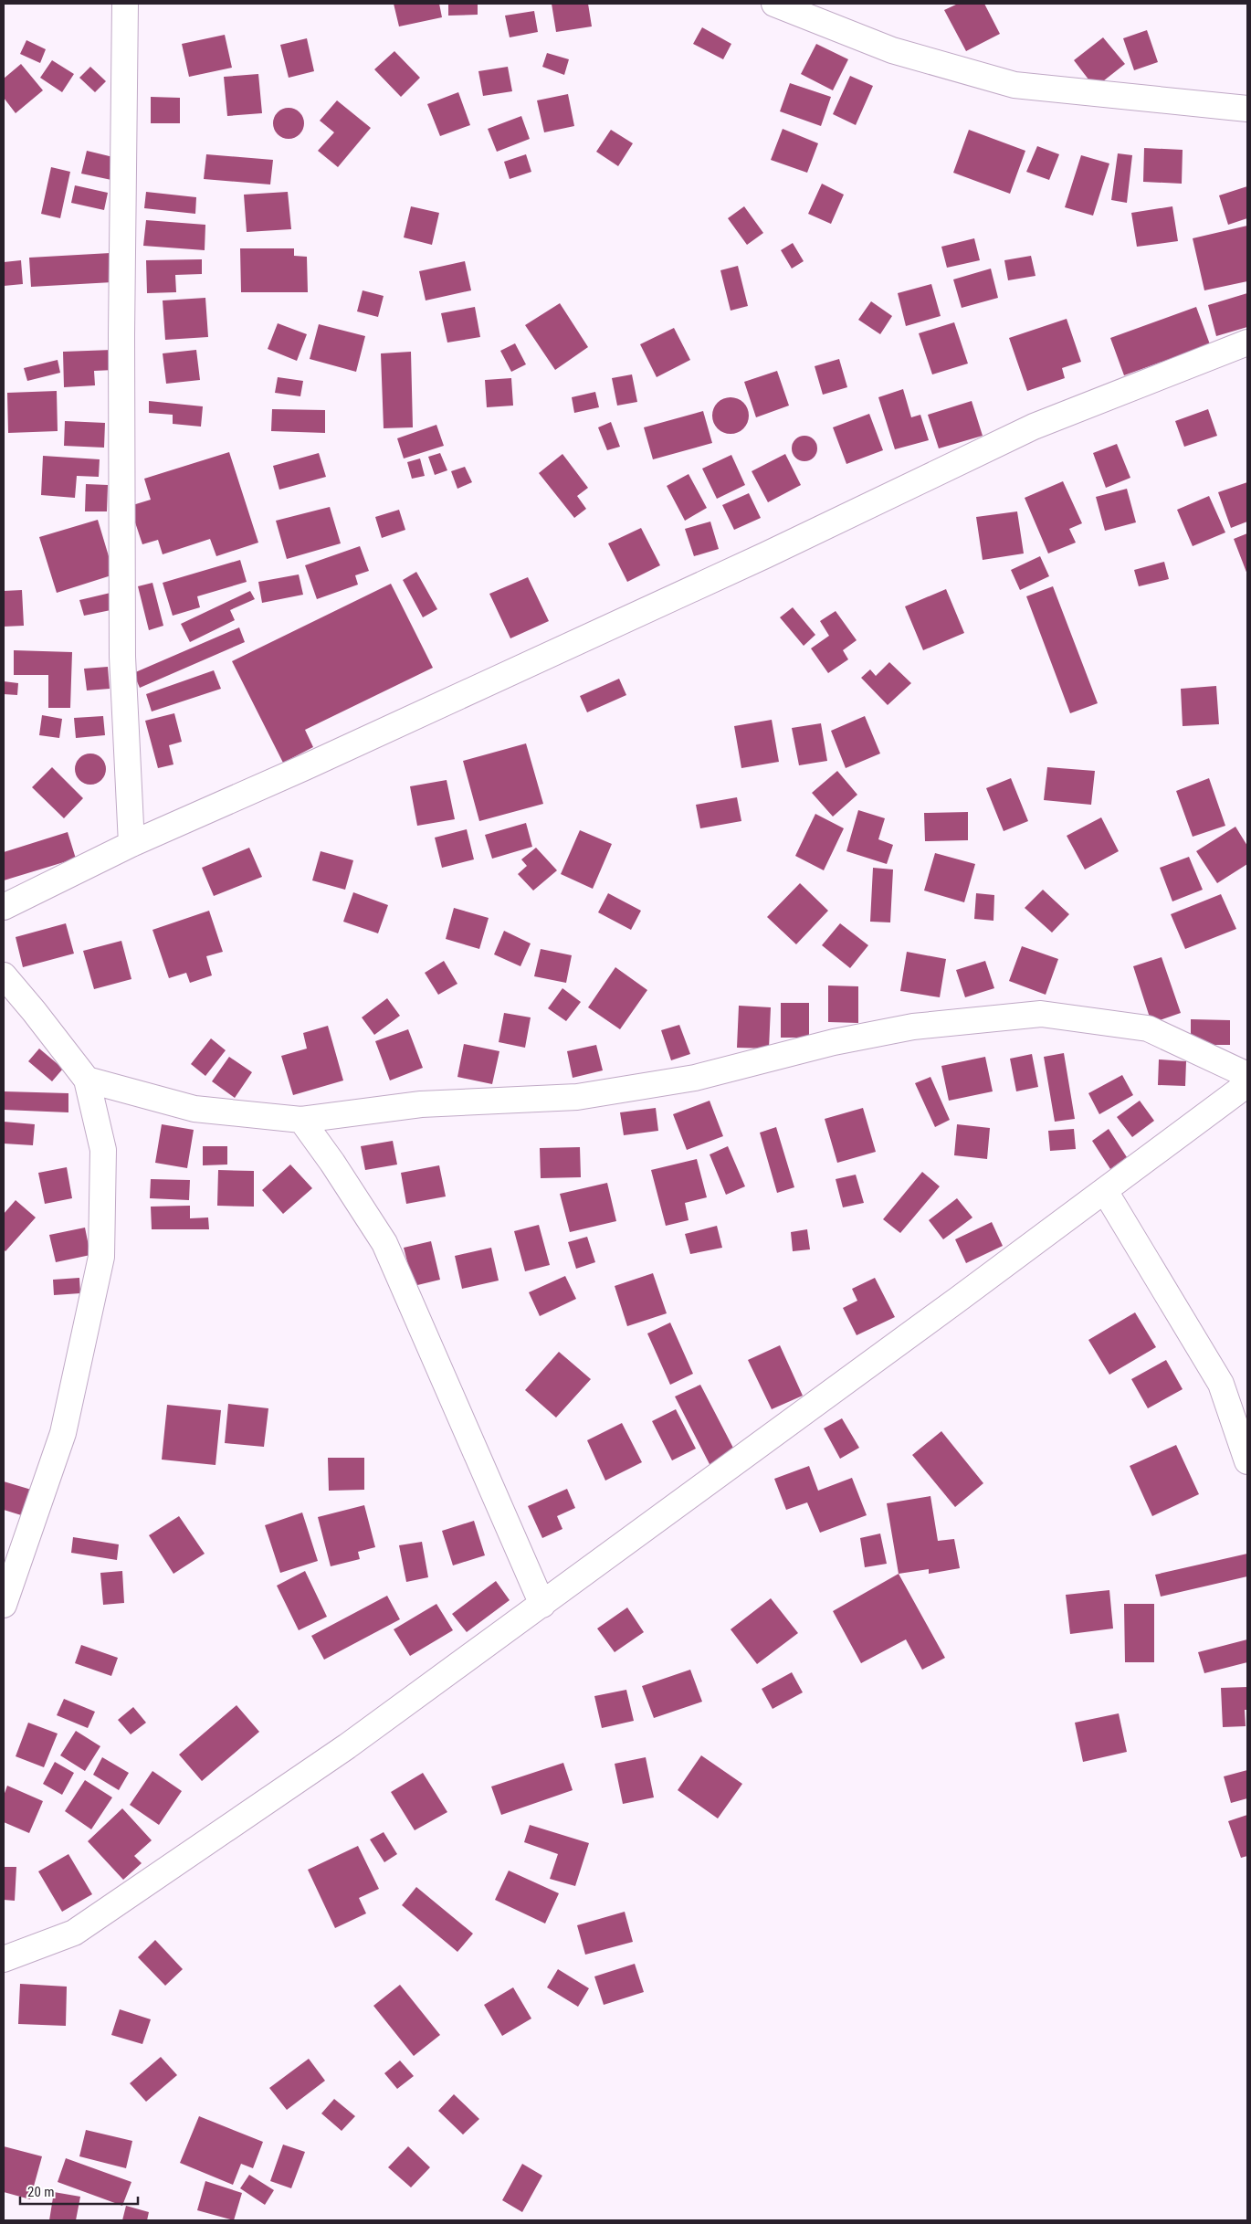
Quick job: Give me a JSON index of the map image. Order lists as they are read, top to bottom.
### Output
{
  "scale_bar": "20 m"
}
